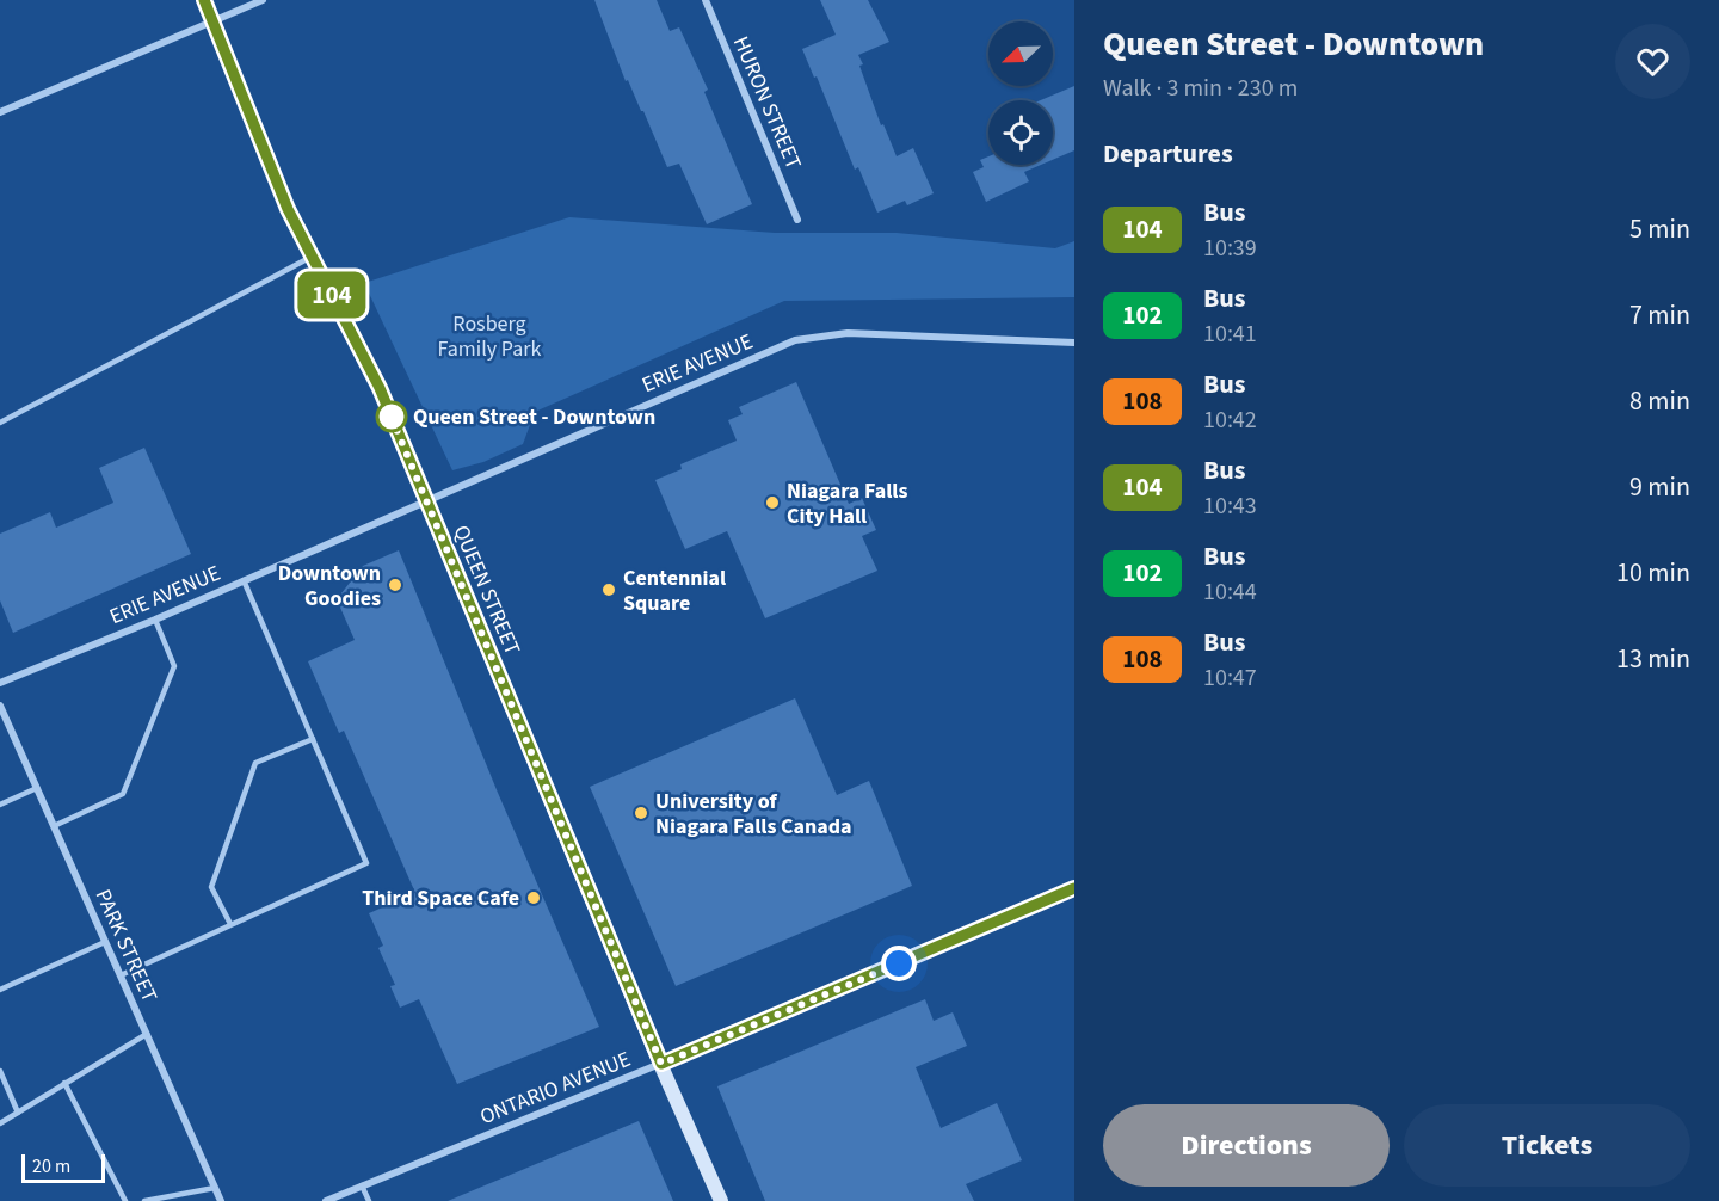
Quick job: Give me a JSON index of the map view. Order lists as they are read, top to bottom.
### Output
{
  "streets": {
    "street": [
      "HURON STREET",
      "ERIE AVENUE",
      "QUEEN STREET",
      "PARK STREET",
      "ONTARIO AVENUE"
    ]
  },
  "crossings": [
    ["ERIE AVENUE", "QUEEN STREET"],
    ["QUEEN STREET", "ONTARIO AVENUE"]
  ],
  "parks": ["Rosberg Family Park"],
  "places": [
    "Queen Street - Downtown",
    "Niagara Falls City Hall",
    "Downtown Goodies",
    "Centennial Square",
    "University of Niagara Falls Canada",
    "Third Space Cafe"
  ],
  "lines": ["bus line 104"],
  "scale_bar": "20 m",
  "north": "bottom left",
  "page": {
    "on_map": "104",
    "heading": [
      ["Queen Street - Downtown", "Walk · 3 min · 230 m"],
      "Departures"
    ],
    "list": [
      {
        "mark": "104",
        "name": "Bus",
        "note": "10:39",
        "value": "5 min"
      },
      {
        "mark": "102",
        "name": "Bus",
        "note": "10:41",
        "value": "7 min"
      },
      {
        "mark": "108",
        "name": "Bus",
        "note": "10:42",
        "value": "8 min"
      },
      {
        "mark": "104",
        "name": "Bus",
        "note": "10:43",
        "value": "9 min"
      },
      {
        "mark": "102",
        "name": "Bus",
        "note": "10:44",
        "value": "10 min"
      },
      {
        "mark": "108",
        "name": "Bus",
        "note": "10:47",
        "value": "13 min"
      }
    ],
    "buttons": ["Directions", "Tickets"],
    "scale": "20 m"
  }
}
